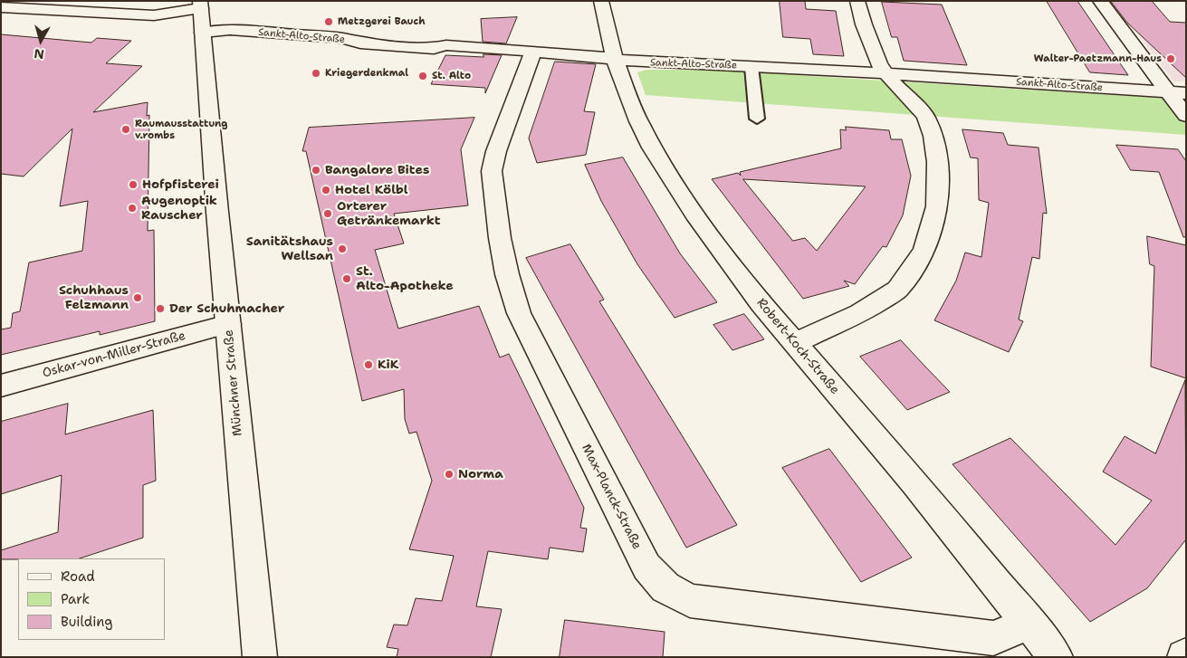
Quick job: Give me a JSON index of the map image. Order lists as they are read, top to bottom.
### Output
{
  "streets": {
    "street": [
      "Sankt-Alto-Straße",
      "Robert-Koch-Straße",
      "Oskar-von-Miller-Straße",
      "Münchner Straße",
      "Max-Planck-Straße"
    ]
  },
  "crossings": [
    ["Sankt-Alto-Straße", "Robert-Koch-Straße"],
    ["Sankt-Alto-Straße", "Münchner Straße"],
    ["Sankt-Alto-Straße", "Max-Planck-Straße"],
    ["Robert-Koch-Straße", "Max-Planck-Straße"],
    ["Oskar-von-Miller-Straße", "Münchner Straße"]
  ],
  "places": [
    "Metzgerei Bauch",
    "Walter-Paetzmann-Haus",
    "Kriegerdenkmal",
    "St. Alto",
    "Raumausstattung v.rombs",
    "Bangalore Bites",
    "Hofpfisterei",
    "Hotel Kölbl",
    "Augenoptik Rauscher",
    "Orterer Getränkemarkt",
    "Sanitätshaus Wellsan",
    "St. Alto-Apotheke",
    "Schuhhaus Felzmann",
    "Der Schuhmacher",
    "KiK",
    "Norma"
  ],
  "legend": ["Road", "Park", "Building"],
  "north": "bottom"
}
